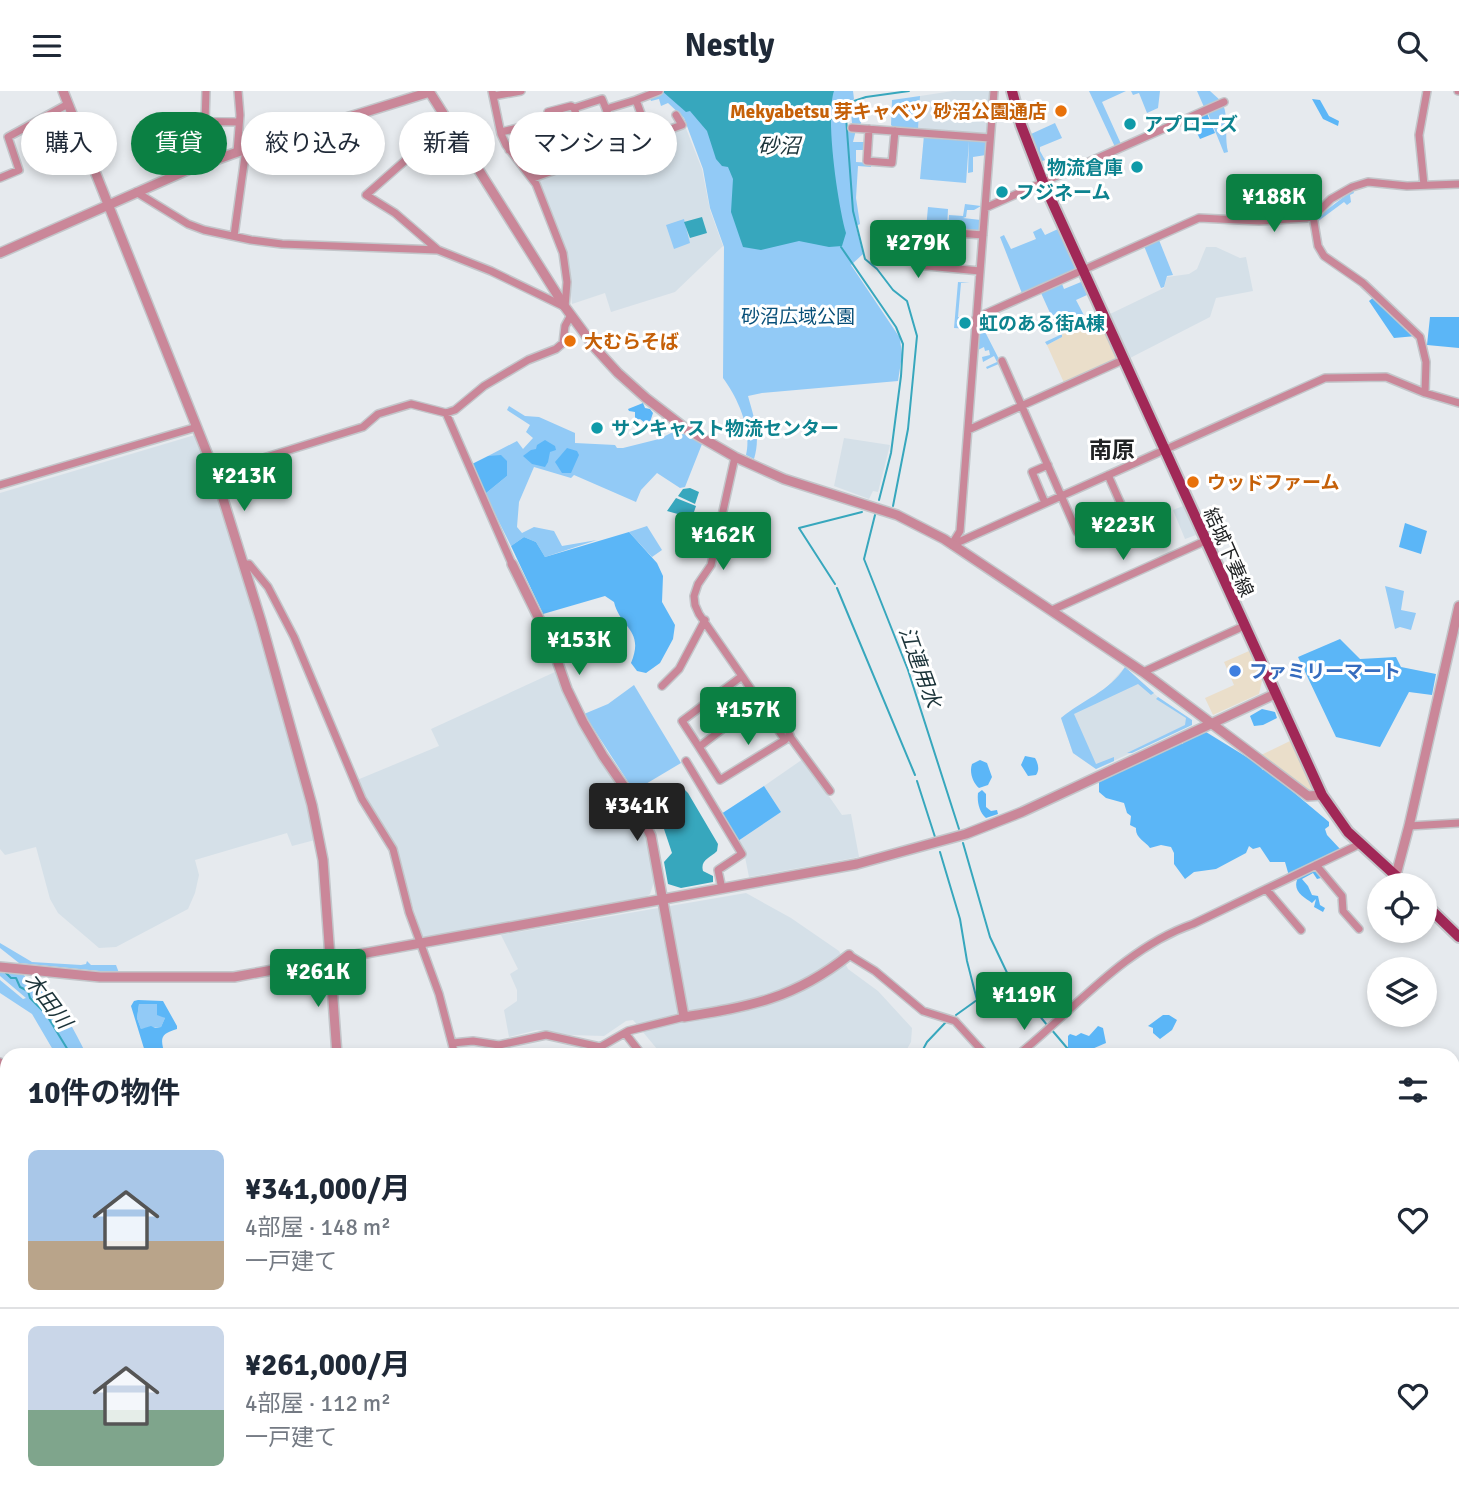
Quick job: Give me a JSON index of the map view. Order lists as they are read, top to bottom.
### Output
{
  "streets": {
    "main road": ["結城下妻線"]
  },
  "districts": ["南原"],
  "water": ["砂沼", "江連用水", "木田川"],
  "parks": ["砂沼広域公園"],
  "places": [
    "Mekyabetsu 芽キャベツ 砂沼公園通店",
    "アプローズ",
    "物流倉庫",
    "フジネーム",
    "虹のある街A棟",
    "大むらそば",
    "サンキャスト物流センター",
    "ウッドファーム",
    "ファミリーマート"
  ],
  "page": {
    "header": "Nestly",
    "chip": [
      "購入",
      "賃貸",
      "絞り込み",
      "新着",
      "マンション"
    ],
    "price": [
      "¥188K",
      "¥279K",
      "¥213K",
      "¥223K",
      "¥162K",
      "¥153K",
      "¥157K",
      "¥341K",
      "¥261K",
      "¥119K"
    ],
    "heading": "10件の物件",
    "list": [
      {
        "name": "¥341,000/月",
        "note": "4部屋 · 148 m² · 一戸建て"
      },
      {
        "name": "¥261,000/月",
        "note": "4部屋 · 112 m² · 一戸建て"
      }
    ]
  }
}
